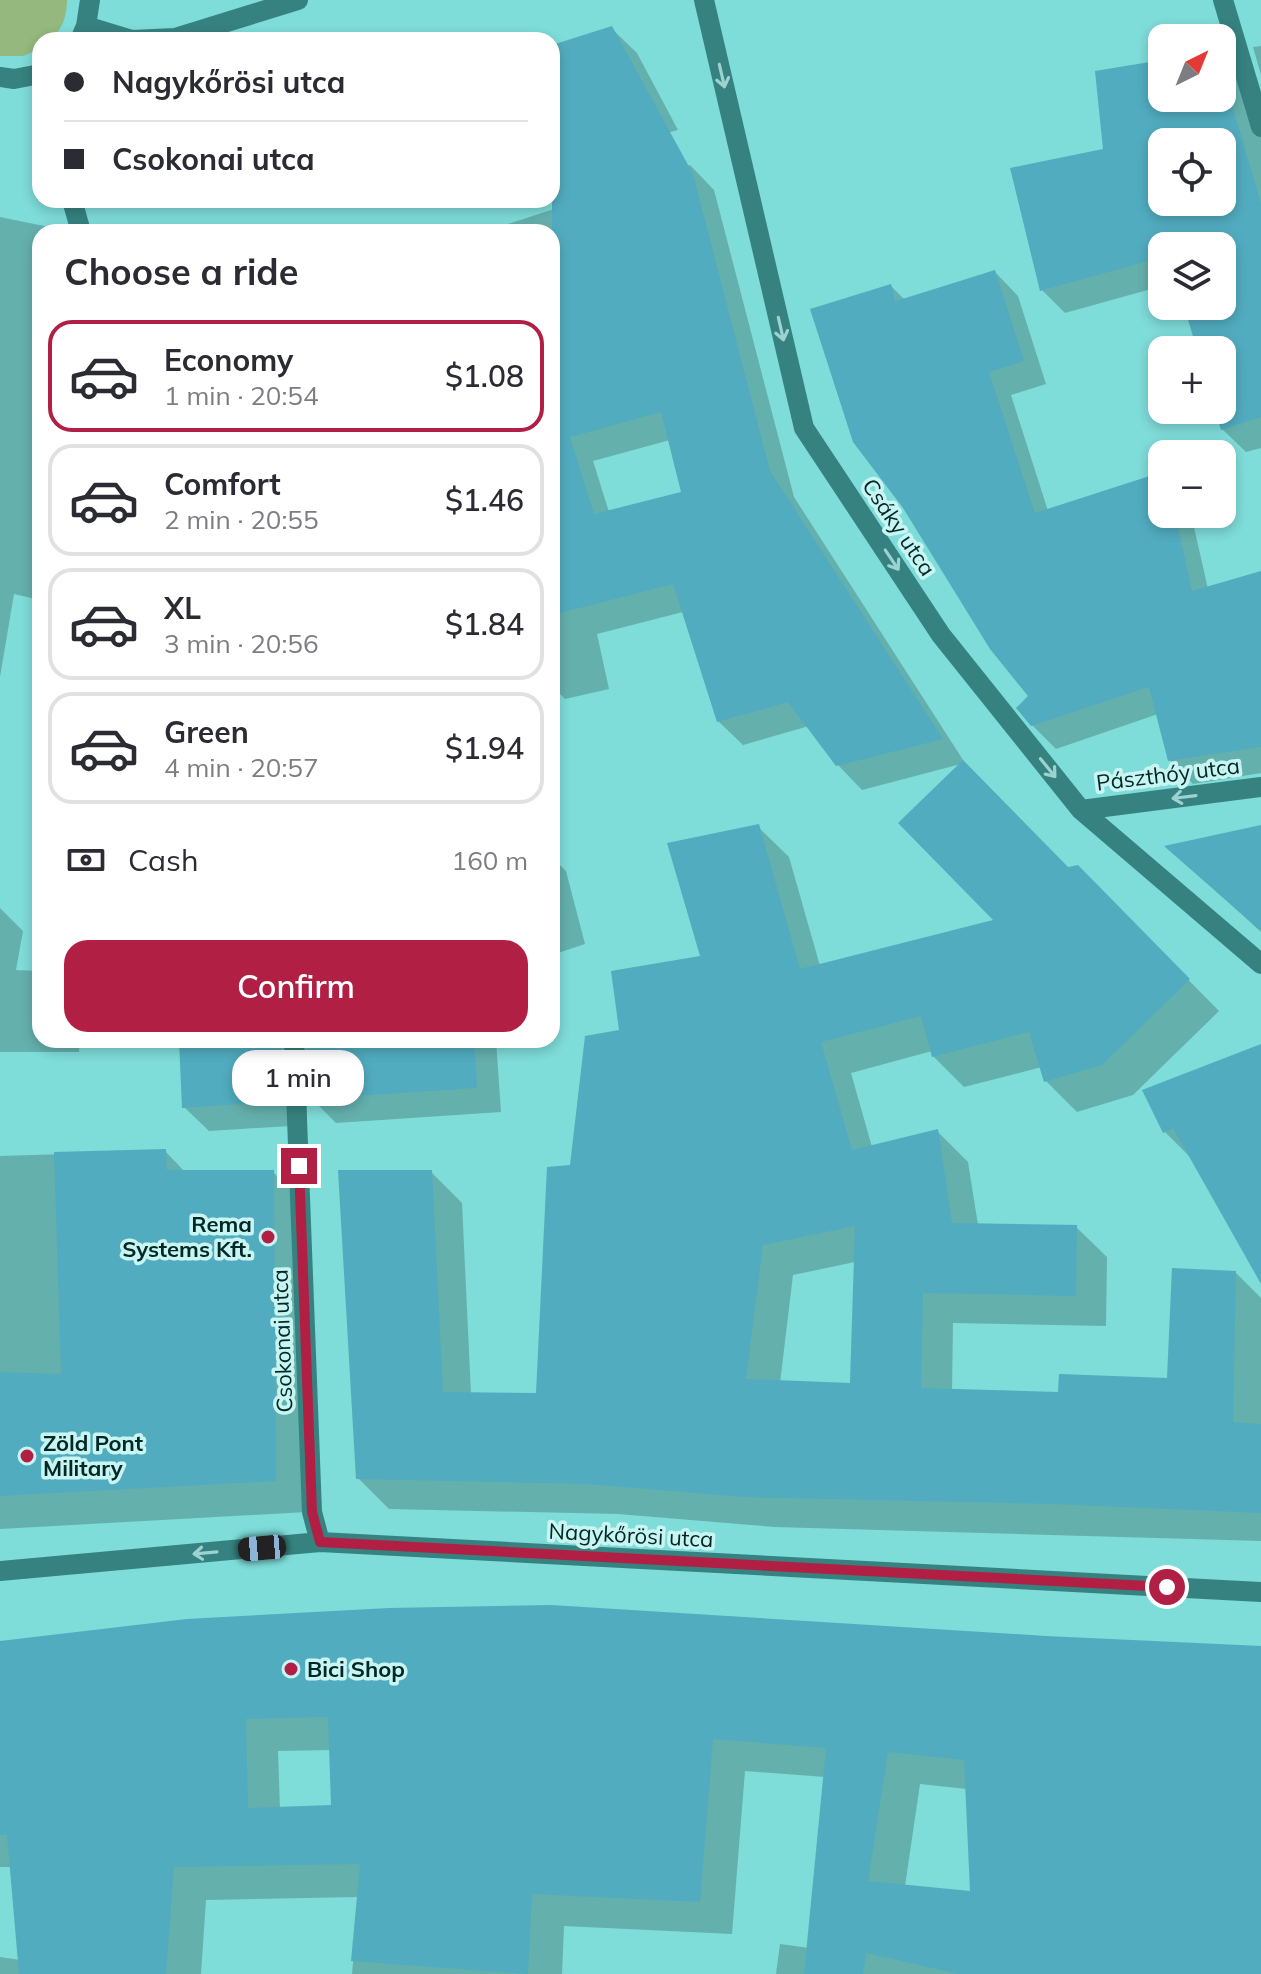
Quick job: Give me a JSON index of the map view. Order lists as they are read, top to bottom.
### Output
{
  "streets": {
    "street": [
      "Csáky utca",
      "Pászthóy utca",
      "Csokonai utca",
      "Nagykőrösi utca"
    ]
  },
  "crossings": [
    ["Csáky utca", "Pászthóy utca"],
    ["Csokonai utca", "Nagykőrösi utca"]
  ],
  "one_way": ["Csáky utca", "Pászthóy utca"],
  "places": ["Rema Systems Kft.", "Zöld Pont Military", "Bici Shop"],
  "north": "top right",
  "page": {
    "map_buttons": ["+", "−"],
    "banner": ["Nagykőrösi utca", "Csokonai utca"],
    "heading": "Choose a ride",
    "list": [
      {
        "name": "Economy",
        "note": "1 min · 20:54",
        "value": "$1.08"
      },
      {
        "name": "Comfort",
        "note": "2 min · 20:55",
        "value": "$1.46"
      },
      {
        "name": "XL",
        "note": "3 min · 20:56",
        "value": "$1.84"
      },
      {
        "name": "Green",
        "note": "4 min · 20:57",
        "value": "$1.94"
      }
    ],
    "pay": ["Cash", "160 m"],
    "buttons": "Confirm",
    "bubble": "1 min"
  }
}
